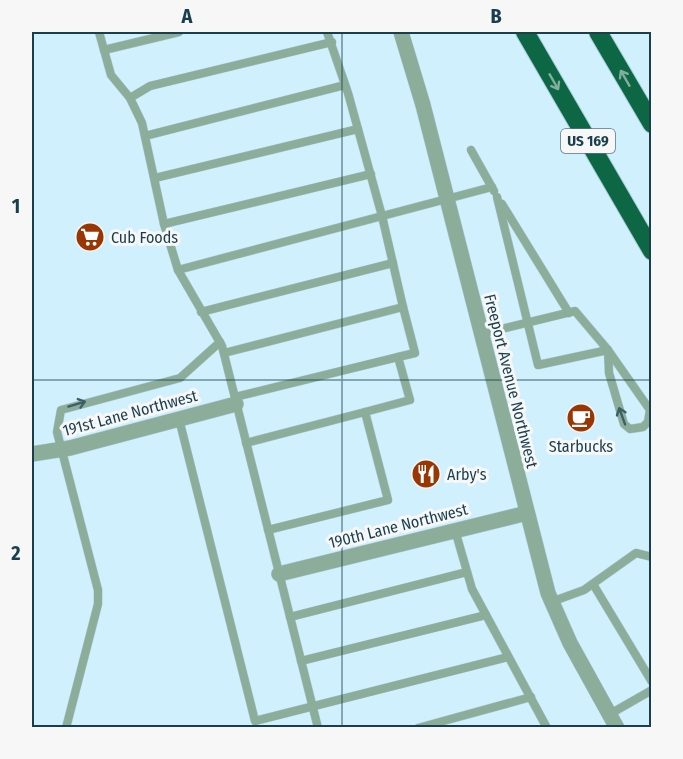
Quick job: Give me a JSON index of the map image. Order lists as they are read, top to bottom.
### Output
{
  "streets": {
    "highway": ["US 169"],
    "street": ["Freeport Avenue Northwest", "191st Lane Northwest", "190th Lane Northwest"]
  },
  "crossings": [
    ["Freeport Avenue Northwest", "190th Lane Northwest"]
  ],
  "places": {
    "supermarket": ["Cub Foods"],
    "cafe": ["Starbucks"],
    "restaurant": ["Arby's"]
  },
  "grid": {
    "columns": ["A", "B"],
    "rows": ["1", "2"]
  }
}
